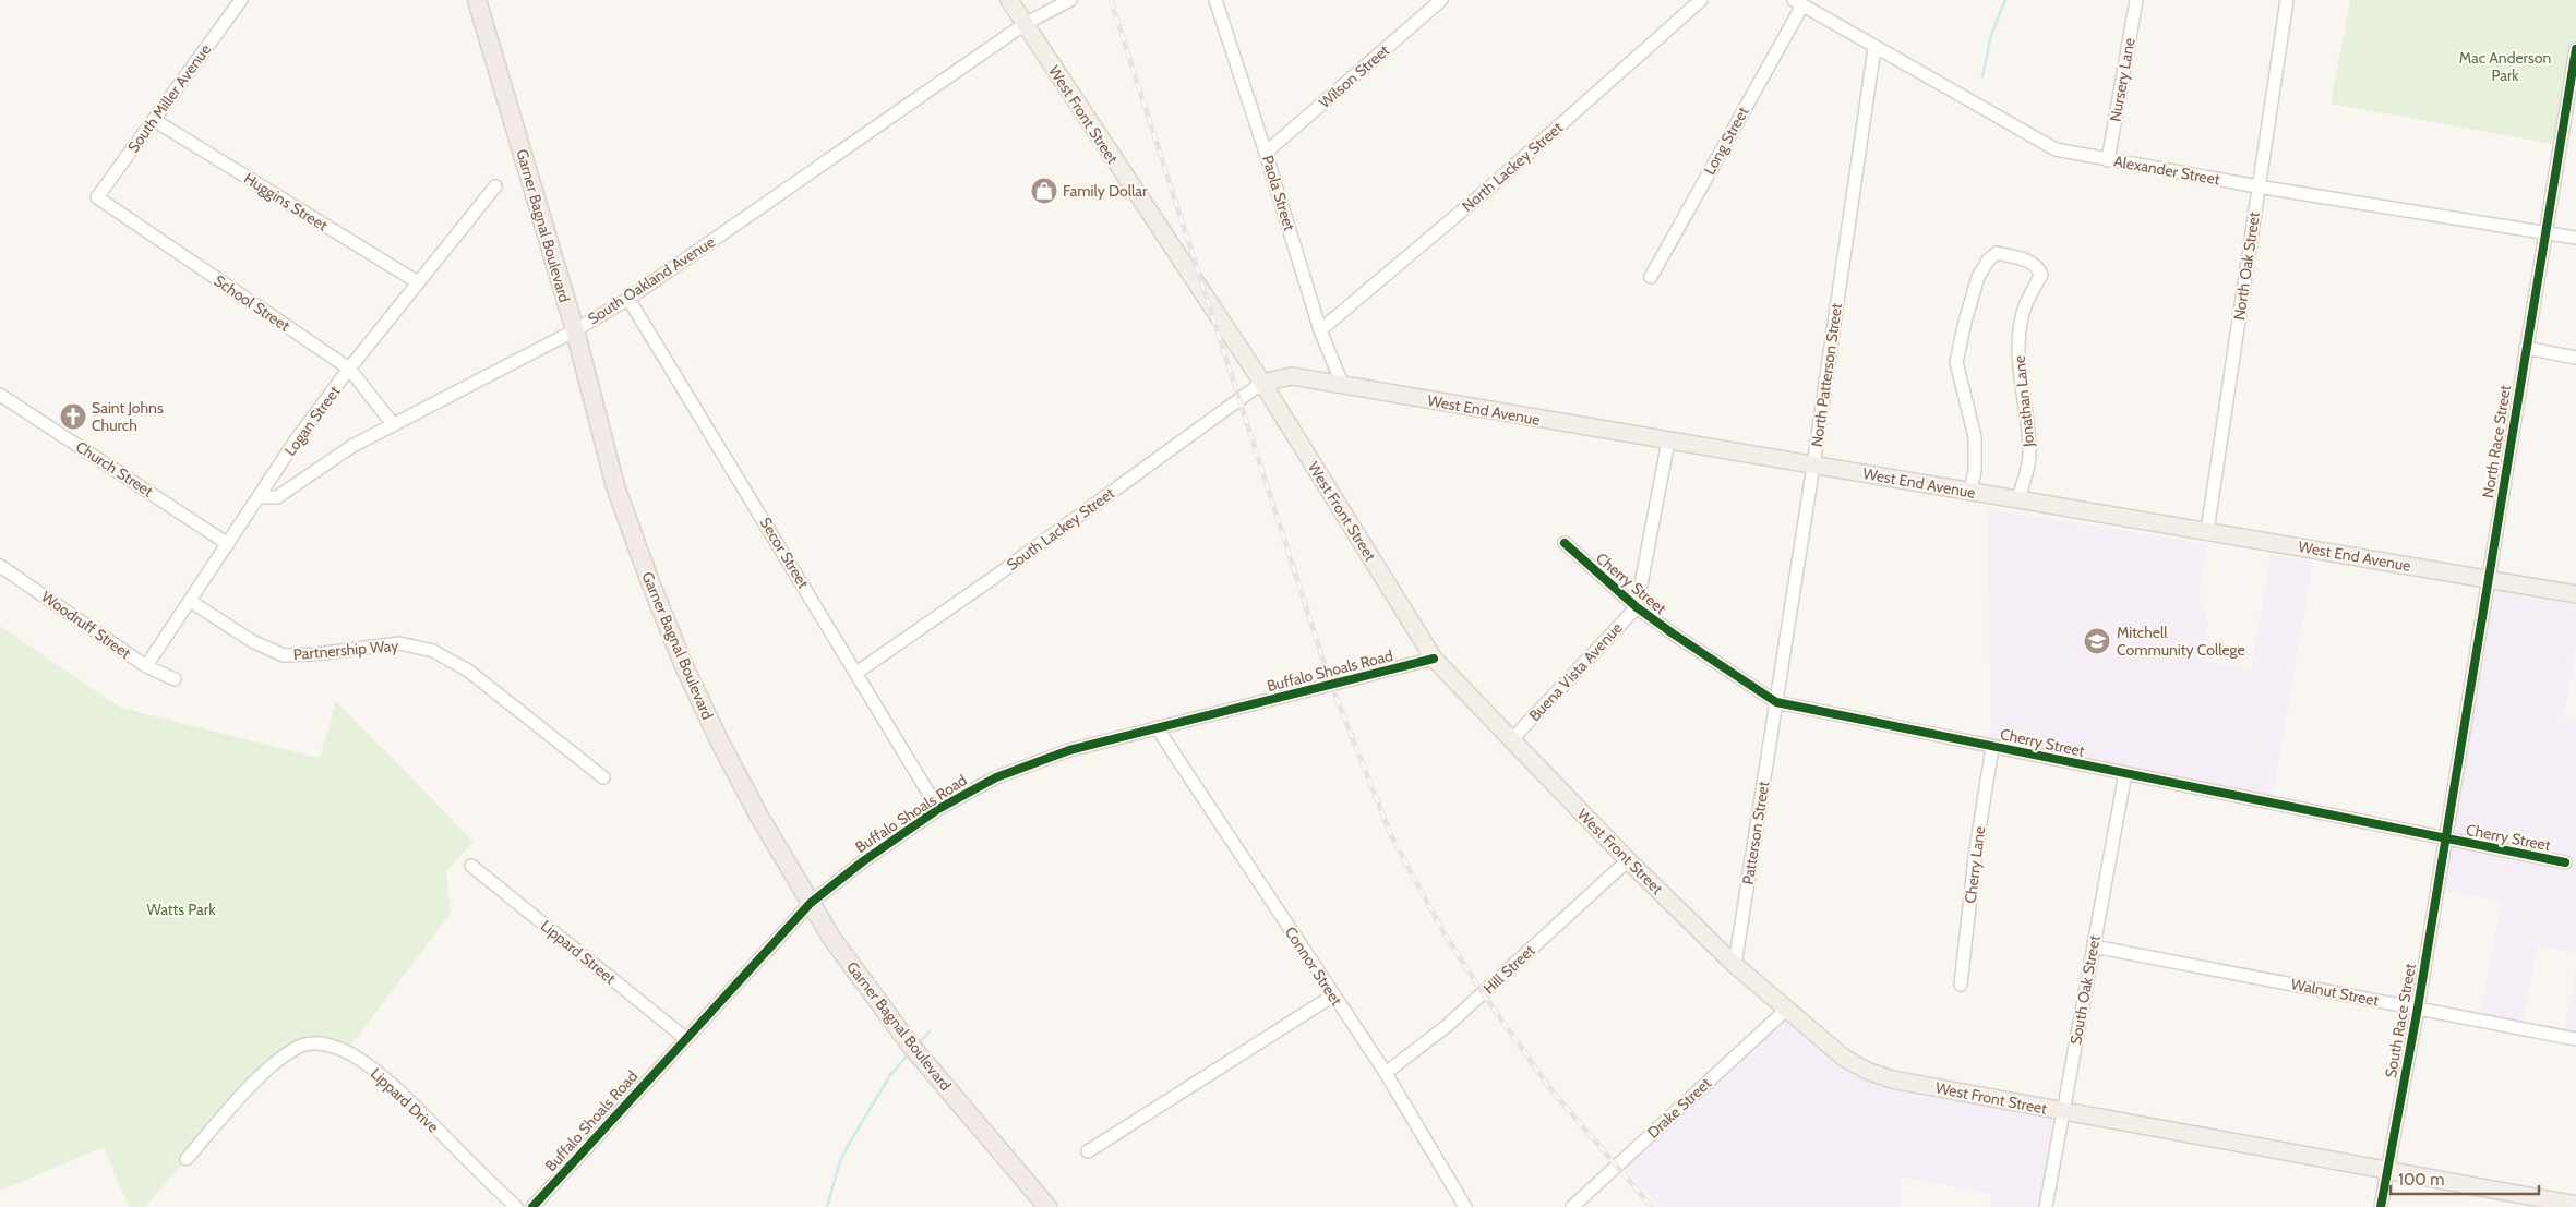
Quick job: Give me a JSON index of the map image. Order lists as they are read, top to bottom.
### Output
{
  "streets": {
    "highway": ["Garner Bagnal Boulevard"],
    "main road": ["West Front Street", "West End Avenue"],
    "street": [
      "Wilson Street",
      "Nursery Lane",
      "South Miller Avenue",
      "Long Street",
      "North Lackey Street",
      "Alexander Street",
      "Paola Street",
      "Huggins Street",
      "North Oak Street",
      "South Oakland Avenue",
      "School Street",
      "North Patterson Street",
      "Jonathan Lane",
      "Logan Street",
      "North Race Street",
      "Church Street",
      "South Lackey Street",
      "Secor Street",
      "Cherry Street",
      "Woodruff Street",
      "Partnership Way",
      "Buffalo Shoals Road",
      "Buena Vista Avenue",
      "Patterson Street",
      "Cherry Lane",
      "Lippard Street",
      "Connor Street",
      "Hill Street",
      "South Oak Street",
      "Walnut Street",
      "South Race Street",
      "Lippard Drive",
      "Drake Street"
    ]
  },
  "crossings": [
    ["Wilson Street", "Paola Street"],
    ["Nursery Lane", "Alexander Street"],
    ["South Miller Avenue", "Huggins Street"],
    ["South Miller Avenue", "School Street"],
    ["West Front Street", "South Oakland Avenue"],
    ["West Front Street", "West End Avenue"],
    ["West Front Street", "South Lackey Street"],
    ["West Front Street", "Buffalo Shoals Road"],
    ["West Front Street", "Buena Vista Avenue"],
    ["West Front Street", "Patterson Street"],
    ["West Front Street", "Hill Street"],
    ["West Front Street", "South Oak Street"],
    ["West Front Street", "South Race Street"],
    ["West Front Street", "Drake Street"],
    ["Long Street", "Alexander Street"],
    ["North Lackey Street", "Paola Street"],
    ["Alexander Street", "North Oak Street"],
    ["Alexander Street", "North Patterson Street"],
    ["Alexander Street", "North Race Street"],
    ["Paola Street", "West End Avenue"],
    ["Huggins Street", "Logan Street"],
    ["Garner Bagnal Boulevard", "South Oakland Avenue"],
    ["Garner Bagnal Boulevard", "Buffalo Shoals Road"],
    ["North Oak Street", "West End Avenue"],
    ["South Oakland Avenue", "School Street"],
    ["South Oakland Avenue", "Logan Street"],
    ["South Oakland Avenue", "Secor Street"],
    ["School Street", "Logan Street"],
    ["North Patterson Street", "West End Avenue"],
    ["North Patterson Street", "Cherry Street"],
    ["North Patterson Street", "Patterson Street"],
    ["Jonathan Lane", "West End Avenue"],
    ["West End Avenue", "North Race Street"],
    ["West End Avenue", "South Lackey Street"],
    ["Logan Street", "Church Street"],
    ["Logan Street", "Woodruff Street"],
    ["Logan Street", "Partnership Way"],
    ["North Race Street", "Cherry Street"],
    ["North Race Street", "South Race Street"],
    ["South Lackey Street", "Secor Street"],
    ["Secor Street", "Buffalo Shoals Road"],
    ["Cherry Street", "Buena Vista Avenue"],
    ["Cherry Street", "Patterson Street"],
    ["Cherry Street", "Cherry Lane"],
    ["Cherry Street", "South Oak Street"],
    ["Cherry Street", "South Race Street"],
    ["Buffalo Shoals Road", "Lippard Street"],
    ["Buffalo Shoals Road", "Connor Street"],
    ["Connor Street", "Hill Street"],
    ["South Oak Street", "Walnut Street"],
    ["Walnut Street", "South Race Street"]
  ],
  "parks": ["Mac Anderson Park", "Watts Park"],
  "places": {
    "shop": ["Family Dollar"],
    "church": ["Saint Johns Church"],
    "school or university": ["Mitchell Community College"]
  },
  "scale_bar": "100 m"
}
